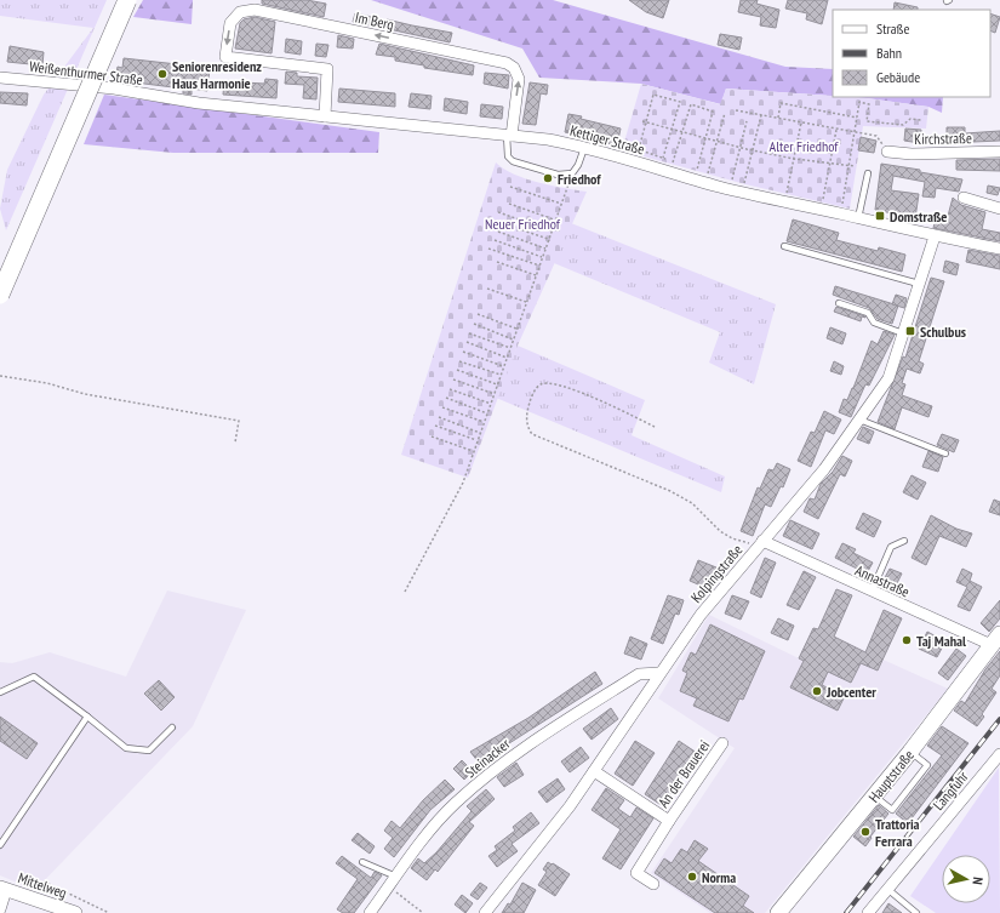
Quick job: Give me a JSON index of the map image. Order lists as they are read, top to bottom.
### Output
{
  "streets": {
    "main road": ["Hauptstraße"],
    "street": [
      "Im Berg",
      "Weißenthurmer Straße",
      "Kirchstraße",
      "Kettiger Straße",
      "Kolpingstraße",
      "Annastraße",
      "Steinacker",
      "An der Brauerei",
      "Langfuhr",
      "Mittelweg"
    ]
  },
  "crossings": [
    ["Im Berg", "Kettiger Straße"],
    ["Weißenthurmer Straße", "Kettiger Straße"],
    ["Kettiger Straße", "Kolpingstraße"],
    ["Kolpingstraße", "Annastraße"],
    ["Kolpingstraße", "Steinacker"],
    ["Kolpingstraße", "An der Brauerei"],
    ["Annastraße", "Hauptstraße"]
  ],
  "parks": ["Alter Friedhof", "Neuer Friedhof"],
  "places": {
    "other": [
      "Seniorenresidenz Haus Harmonie",
      "Friedhof",
      "Taj Mahal",
      "Jobcenter",
      "Trattoria Ferrara",
      "Norma"
    ],
    "transit": ["Domstraße", "Schulbus"]
  },
  "legend": ["Straße", "Bahn", "Gebäude"],
  "north": "right"
}
